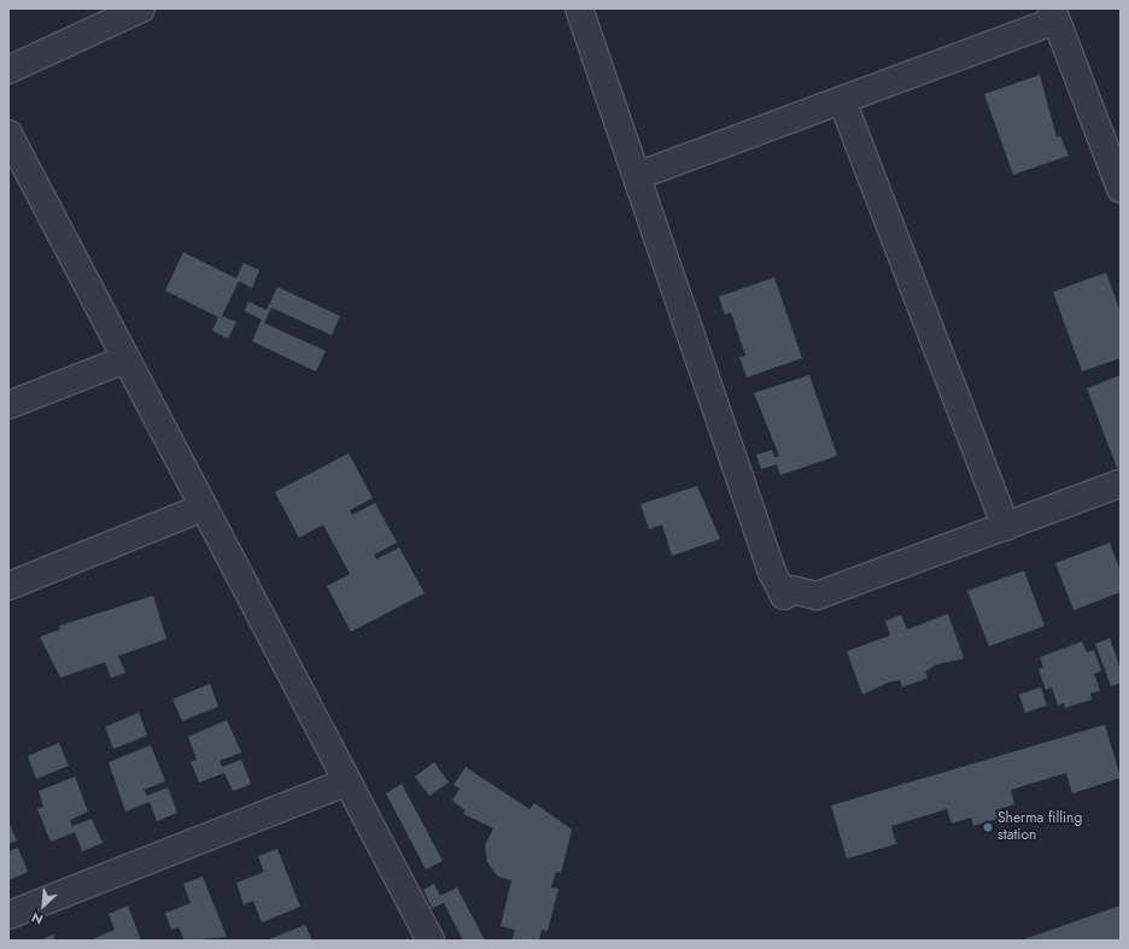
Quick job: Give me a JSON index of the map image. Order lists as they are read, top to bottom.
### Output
{
  "places": ["Sherma filling station"],
  "north": "bottom left"
}
